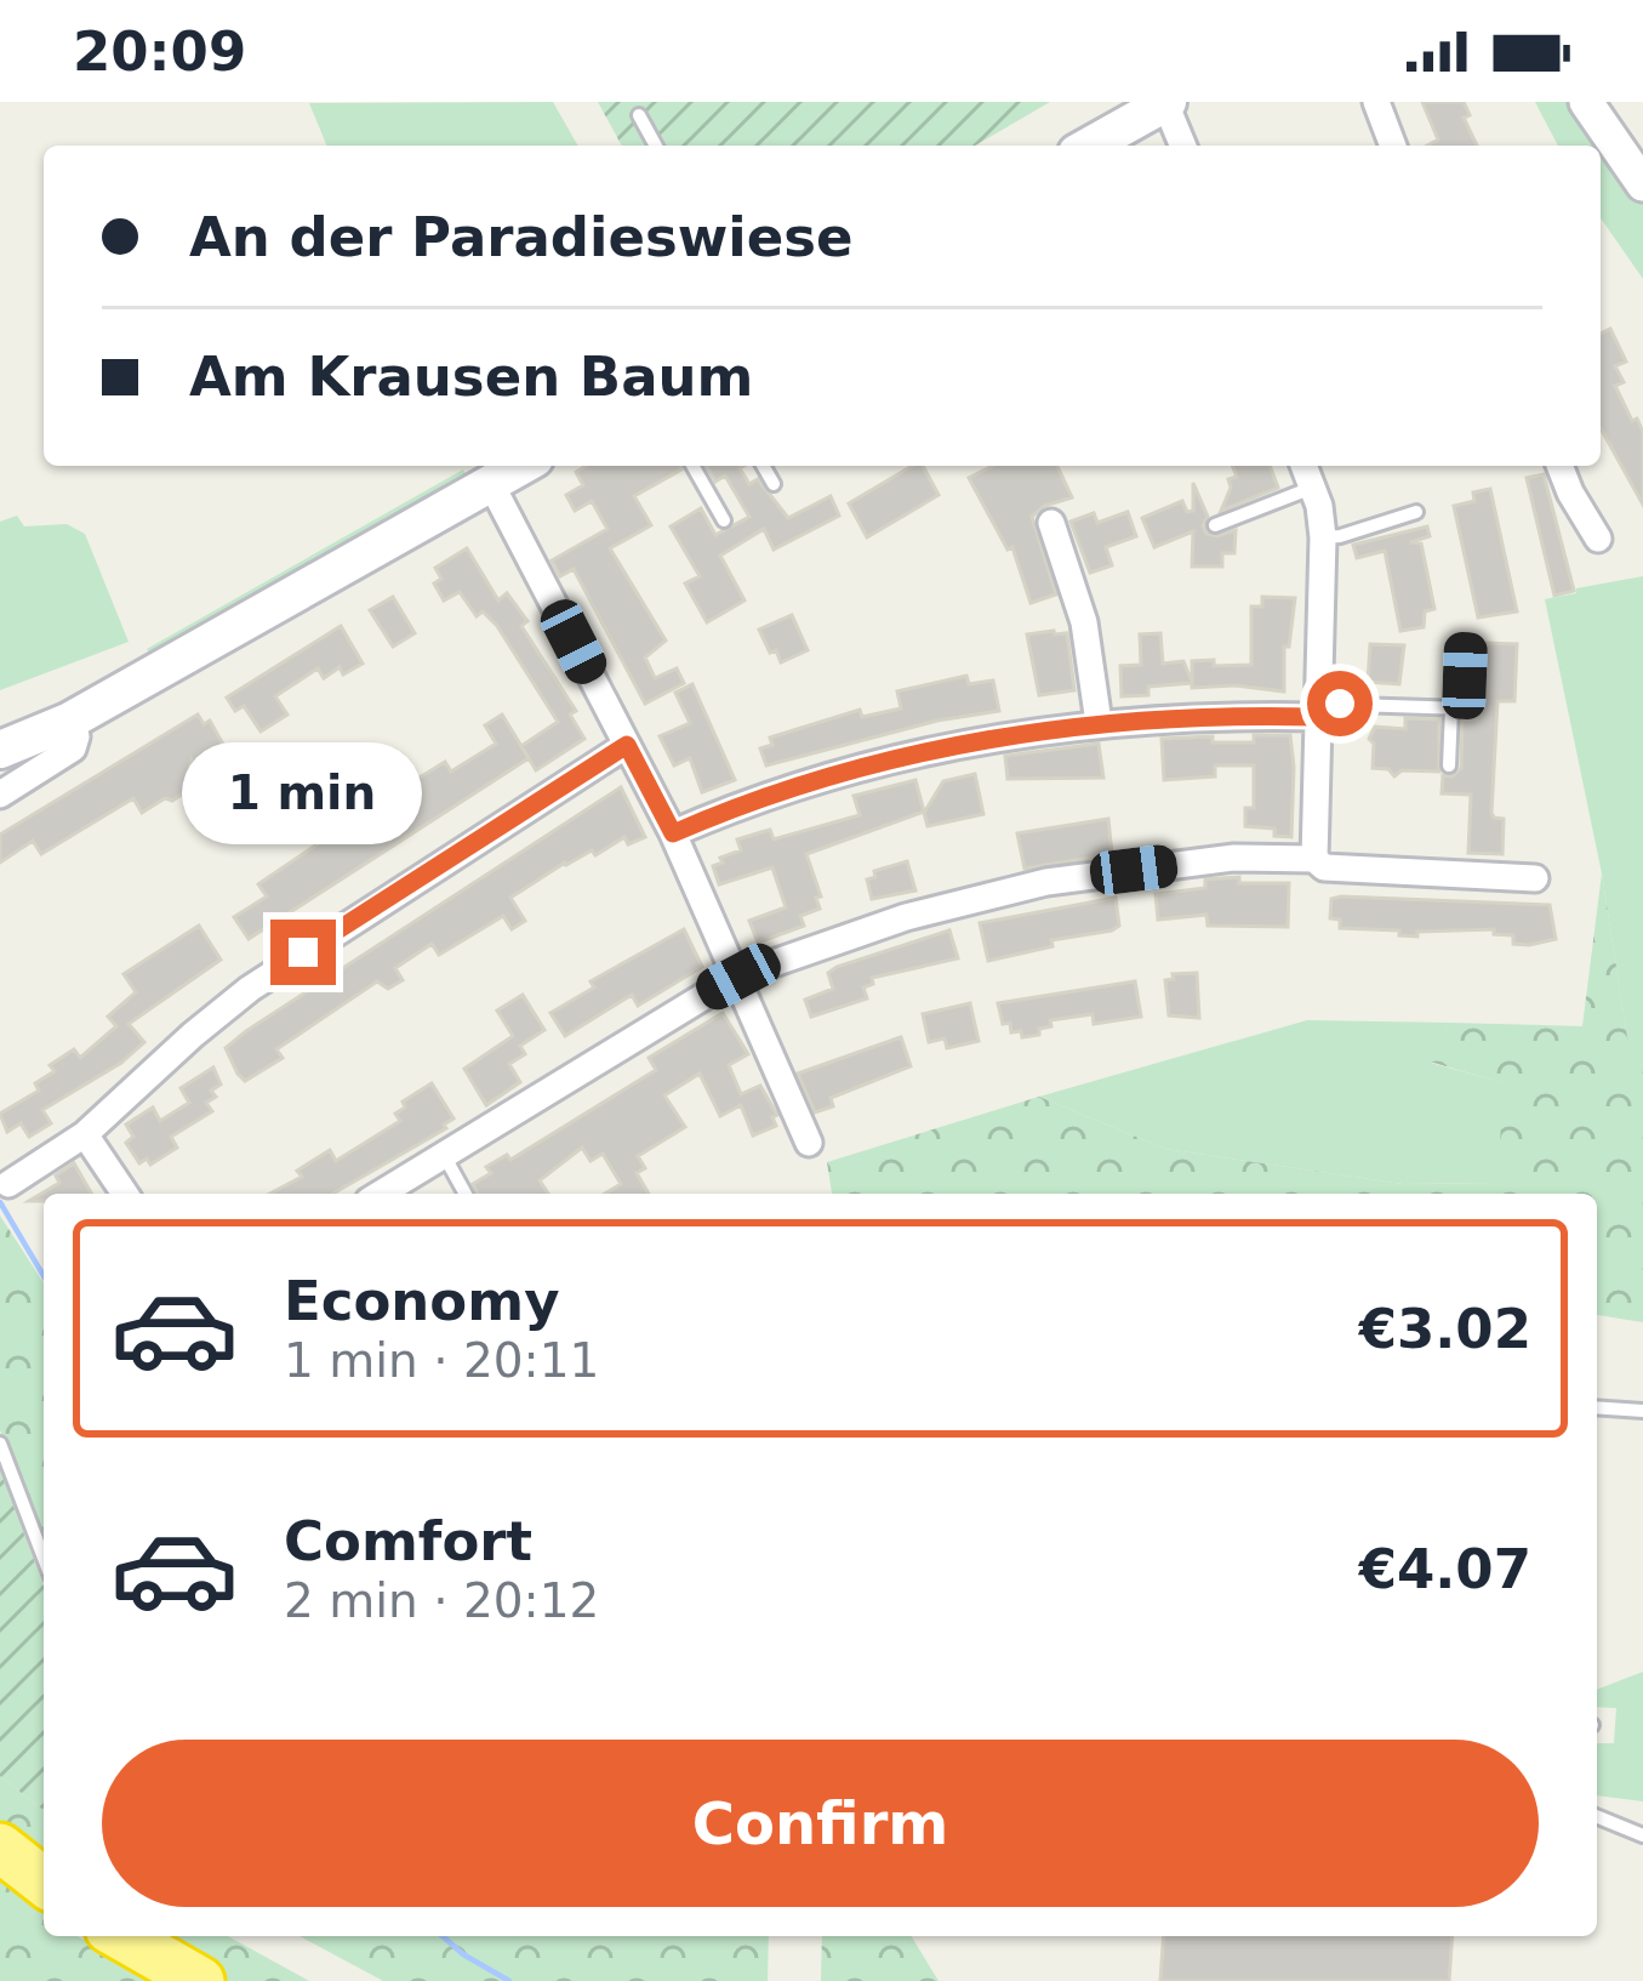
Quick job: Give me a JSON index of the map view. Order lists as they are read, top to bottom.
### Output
{
  "page": {
    "status": "20:09",
    "banner": ["An der Paradieswiese", "Am Krausen Baum"],
    "bubble": "1 min",
    "list": [
      {
        "name": "Economy",
        "note": "1 min · 20:11",
        "value": "€3.02"
      },
      {
        "name": "Comfort",
        "note": "2 min · 20:12",
        "value": "€4.07"
      }
    ],
    "buttons": "Confirm"
  }
}
